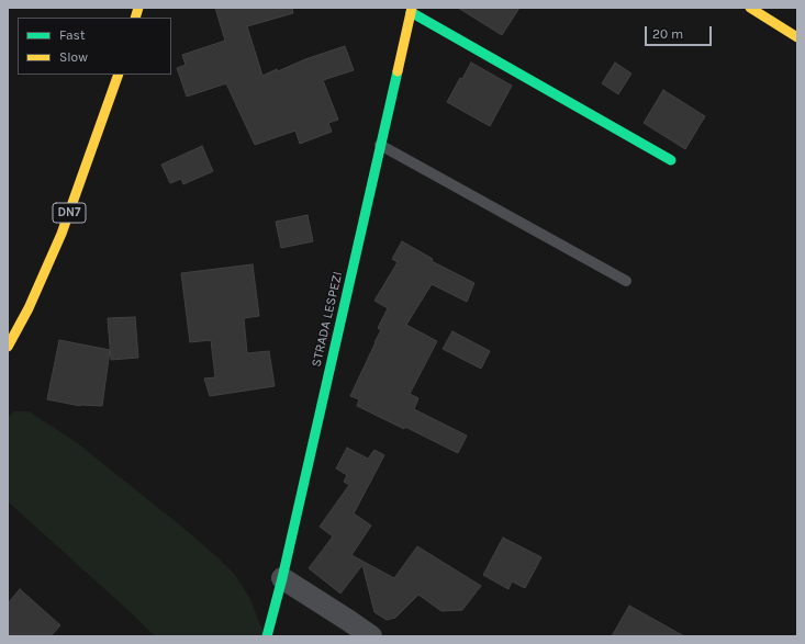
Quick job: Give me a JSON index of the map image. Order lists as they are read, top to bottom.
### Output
{
  "streets": {
    "main road": ["DN7", "STRADA LESPEZI"]
  },
  "legend": ["Fast", "Slow"],
  "scale_bar": "20 m"
}
